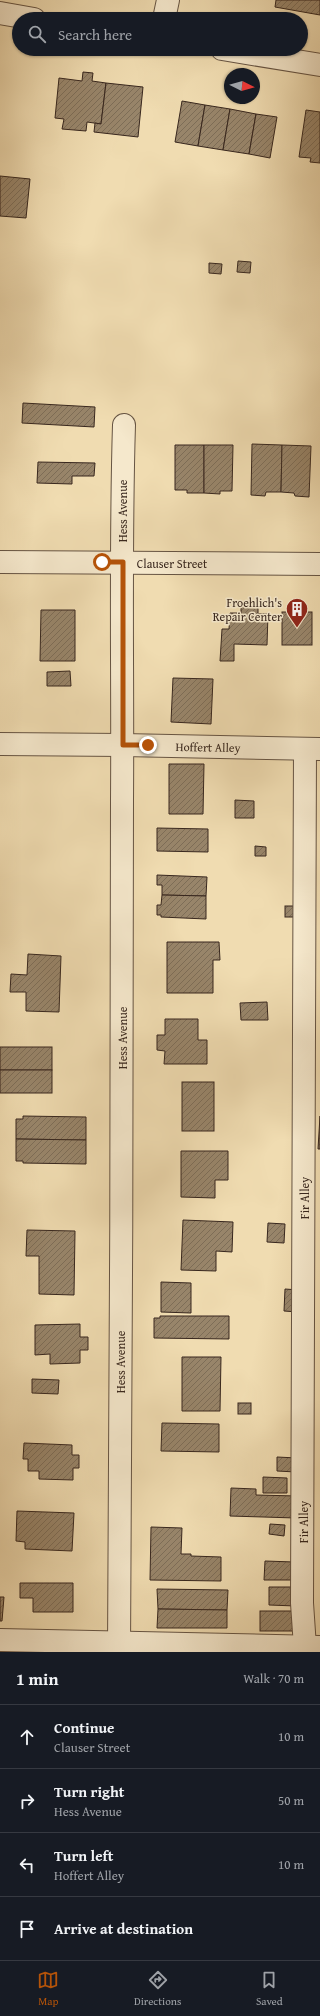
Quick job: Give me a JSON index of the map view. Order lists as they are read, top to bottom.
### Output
{
  "streets": {
    "street": [
      "Hess Avenue",
      "Clauser Street",
      "Hoffert Alley",
      "Fir Alley"
    ]
  },
  "crossings": [
    ["Hess Avenue", "Clauser Street"],
    ["Hess Avenue", "Hoffert Alley"],
    ["Hoffert Alley", "Fir Alley"]
  ],
  "places": {
    "building": ["Froehlich's Repair Center"]
  },
  "north": "right",
  "page": {
    "search": "Search here",
    "heading": ["1 min", "Walk · 70 m"],
    "list": [
      ["Continue", "Clauser Street", "10 m"],
      ["Turn right", "Hess Avenue", "50 m"],
      ["Turn left", "Hoffert Alley", "10 m"],
      "Arrive at destination"
    ],
    "nav": ["Map", "Directions", "Saved"]
  }
}
